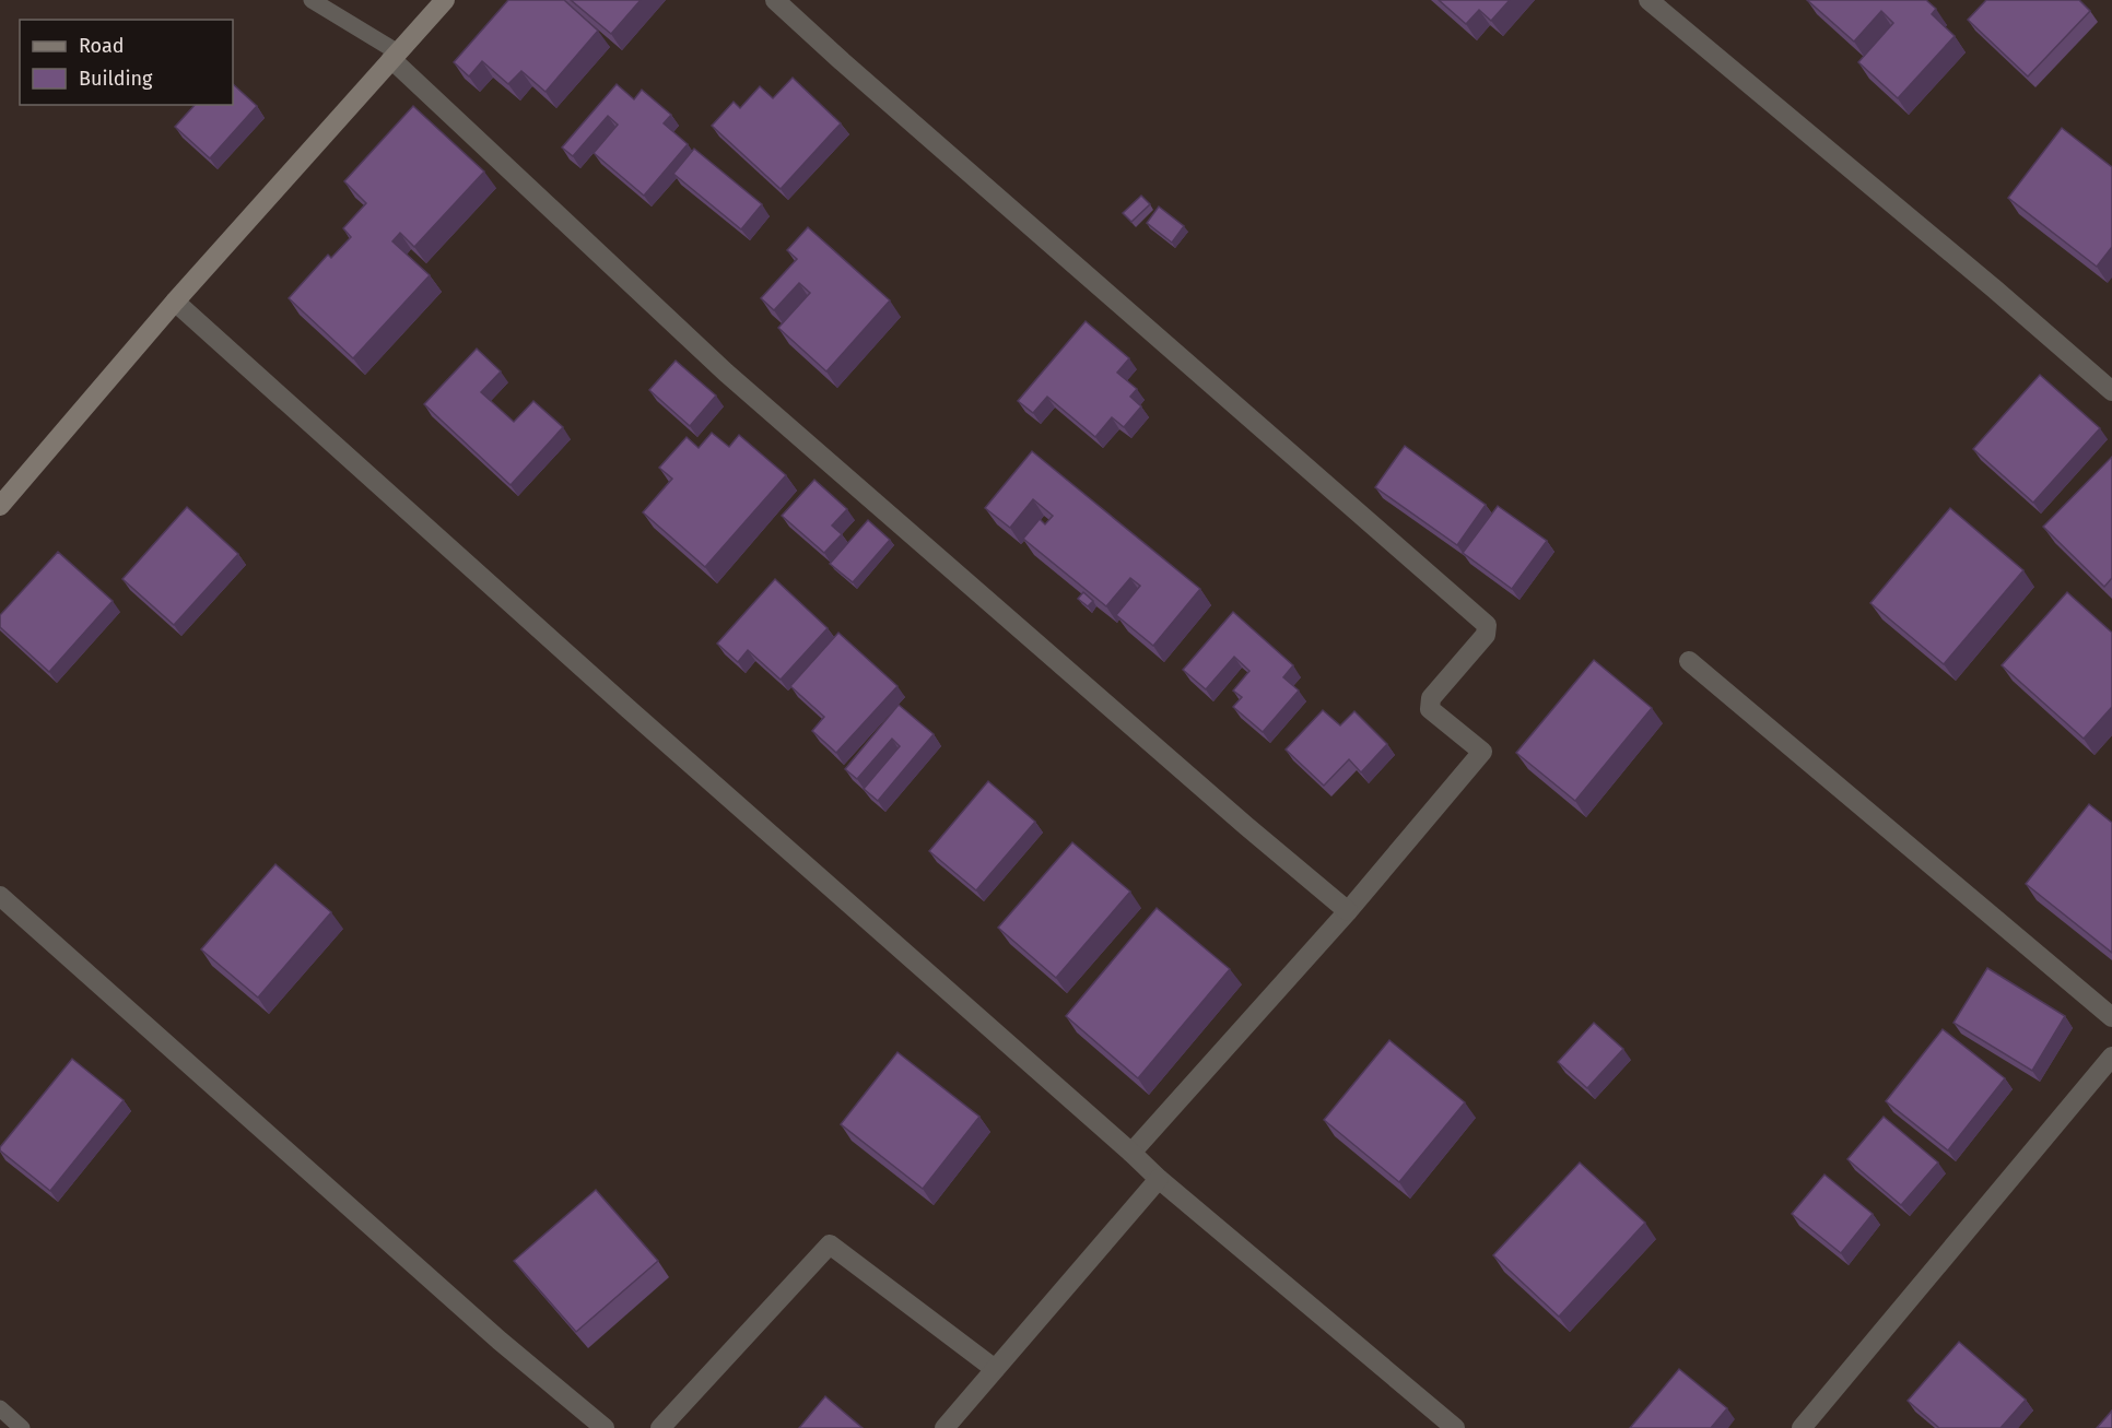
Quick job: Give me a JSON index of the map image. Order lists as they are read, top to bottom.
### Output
{
  "legend": ["Road", "Building"]
}
